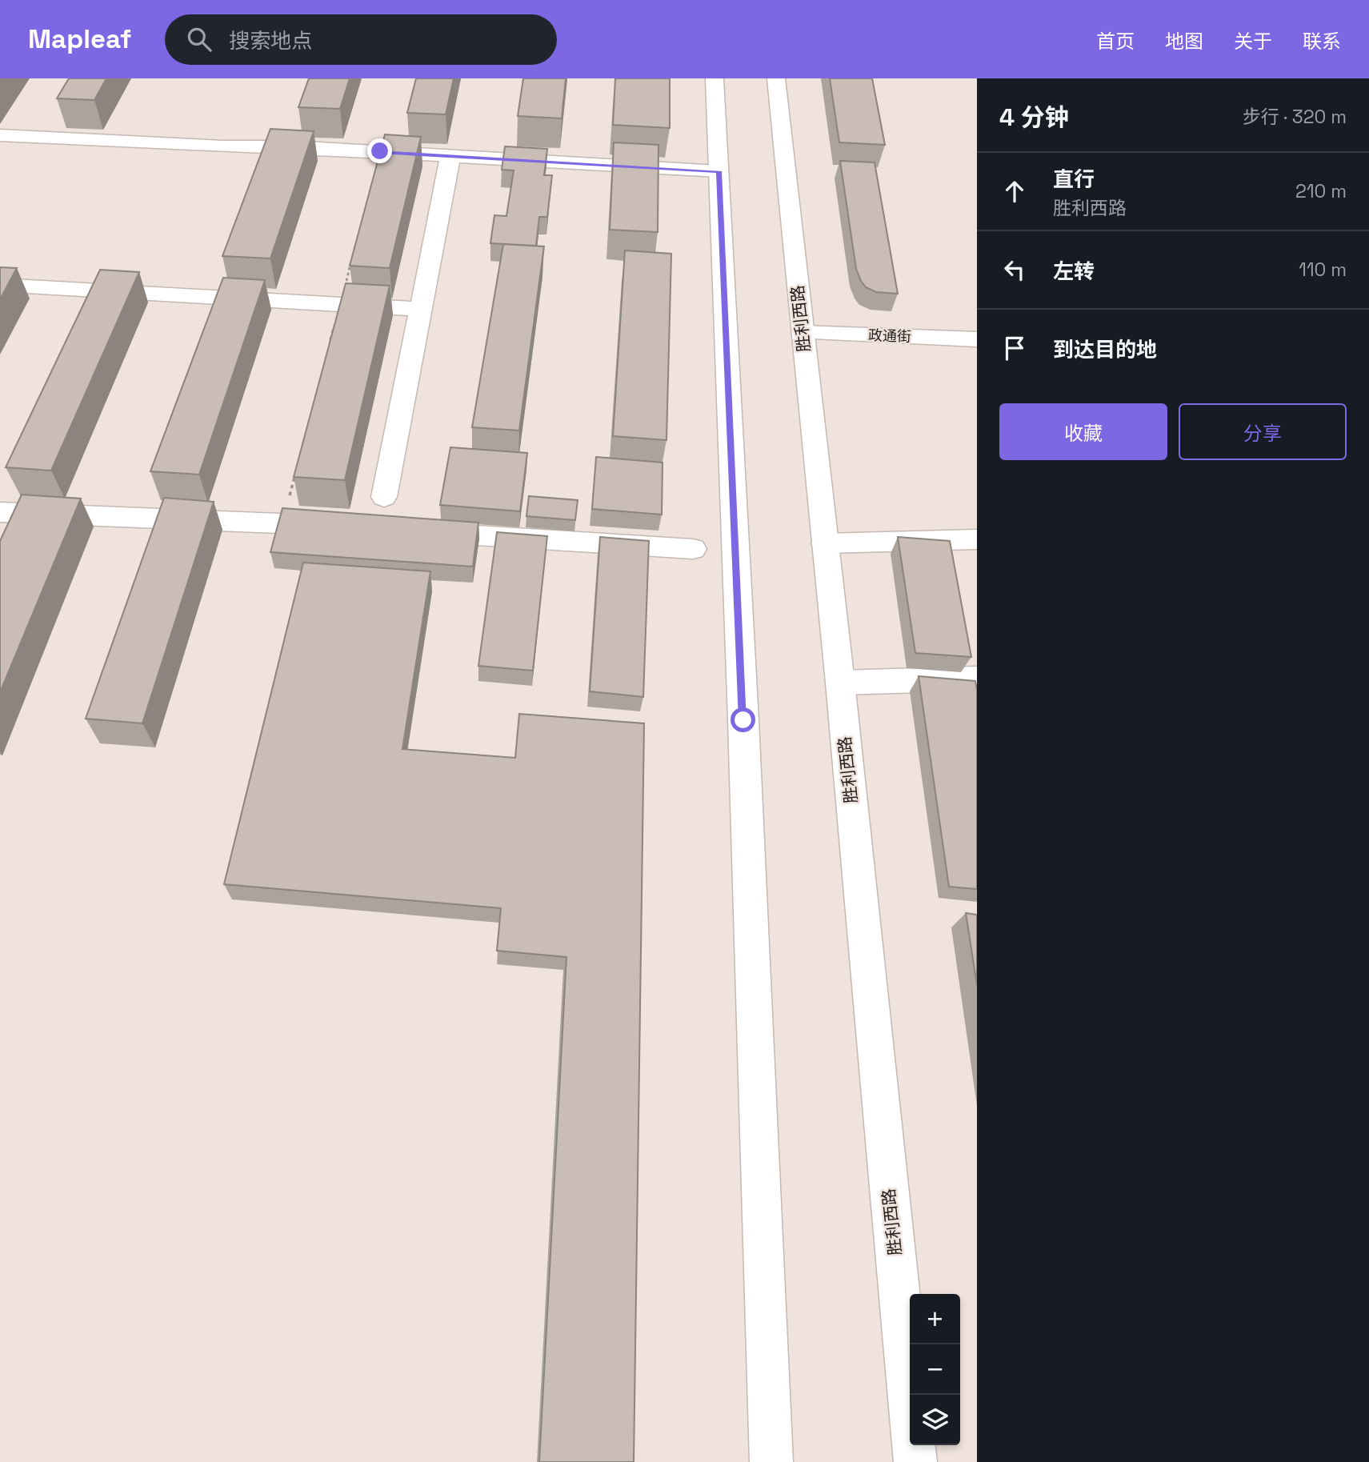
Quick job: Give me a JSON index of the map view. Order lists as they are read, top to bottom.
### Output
{
  "streets": {
    "main road": ["胜利西路", "政通街"]
  },
  "crossings": [
    ["胜利西路", "政通街"]
  ],
  "page": {
    "header": "Mapleaf",
    "search": "搜索地点",
    "nav": [
      "首页",
      "地图",
      "关于",
      "联系"
    ],
    "heading": ["4 分钟", "步行 · 320 m"],
    "list": [
      ["直行", "胜利西路", "210 m"],
      ["左转", "110 m"],
      "到达目的地"
    ],
    "buttons": ["收藏", "分享"],
    "map_buttons": ["+", "−"]
  }
}
